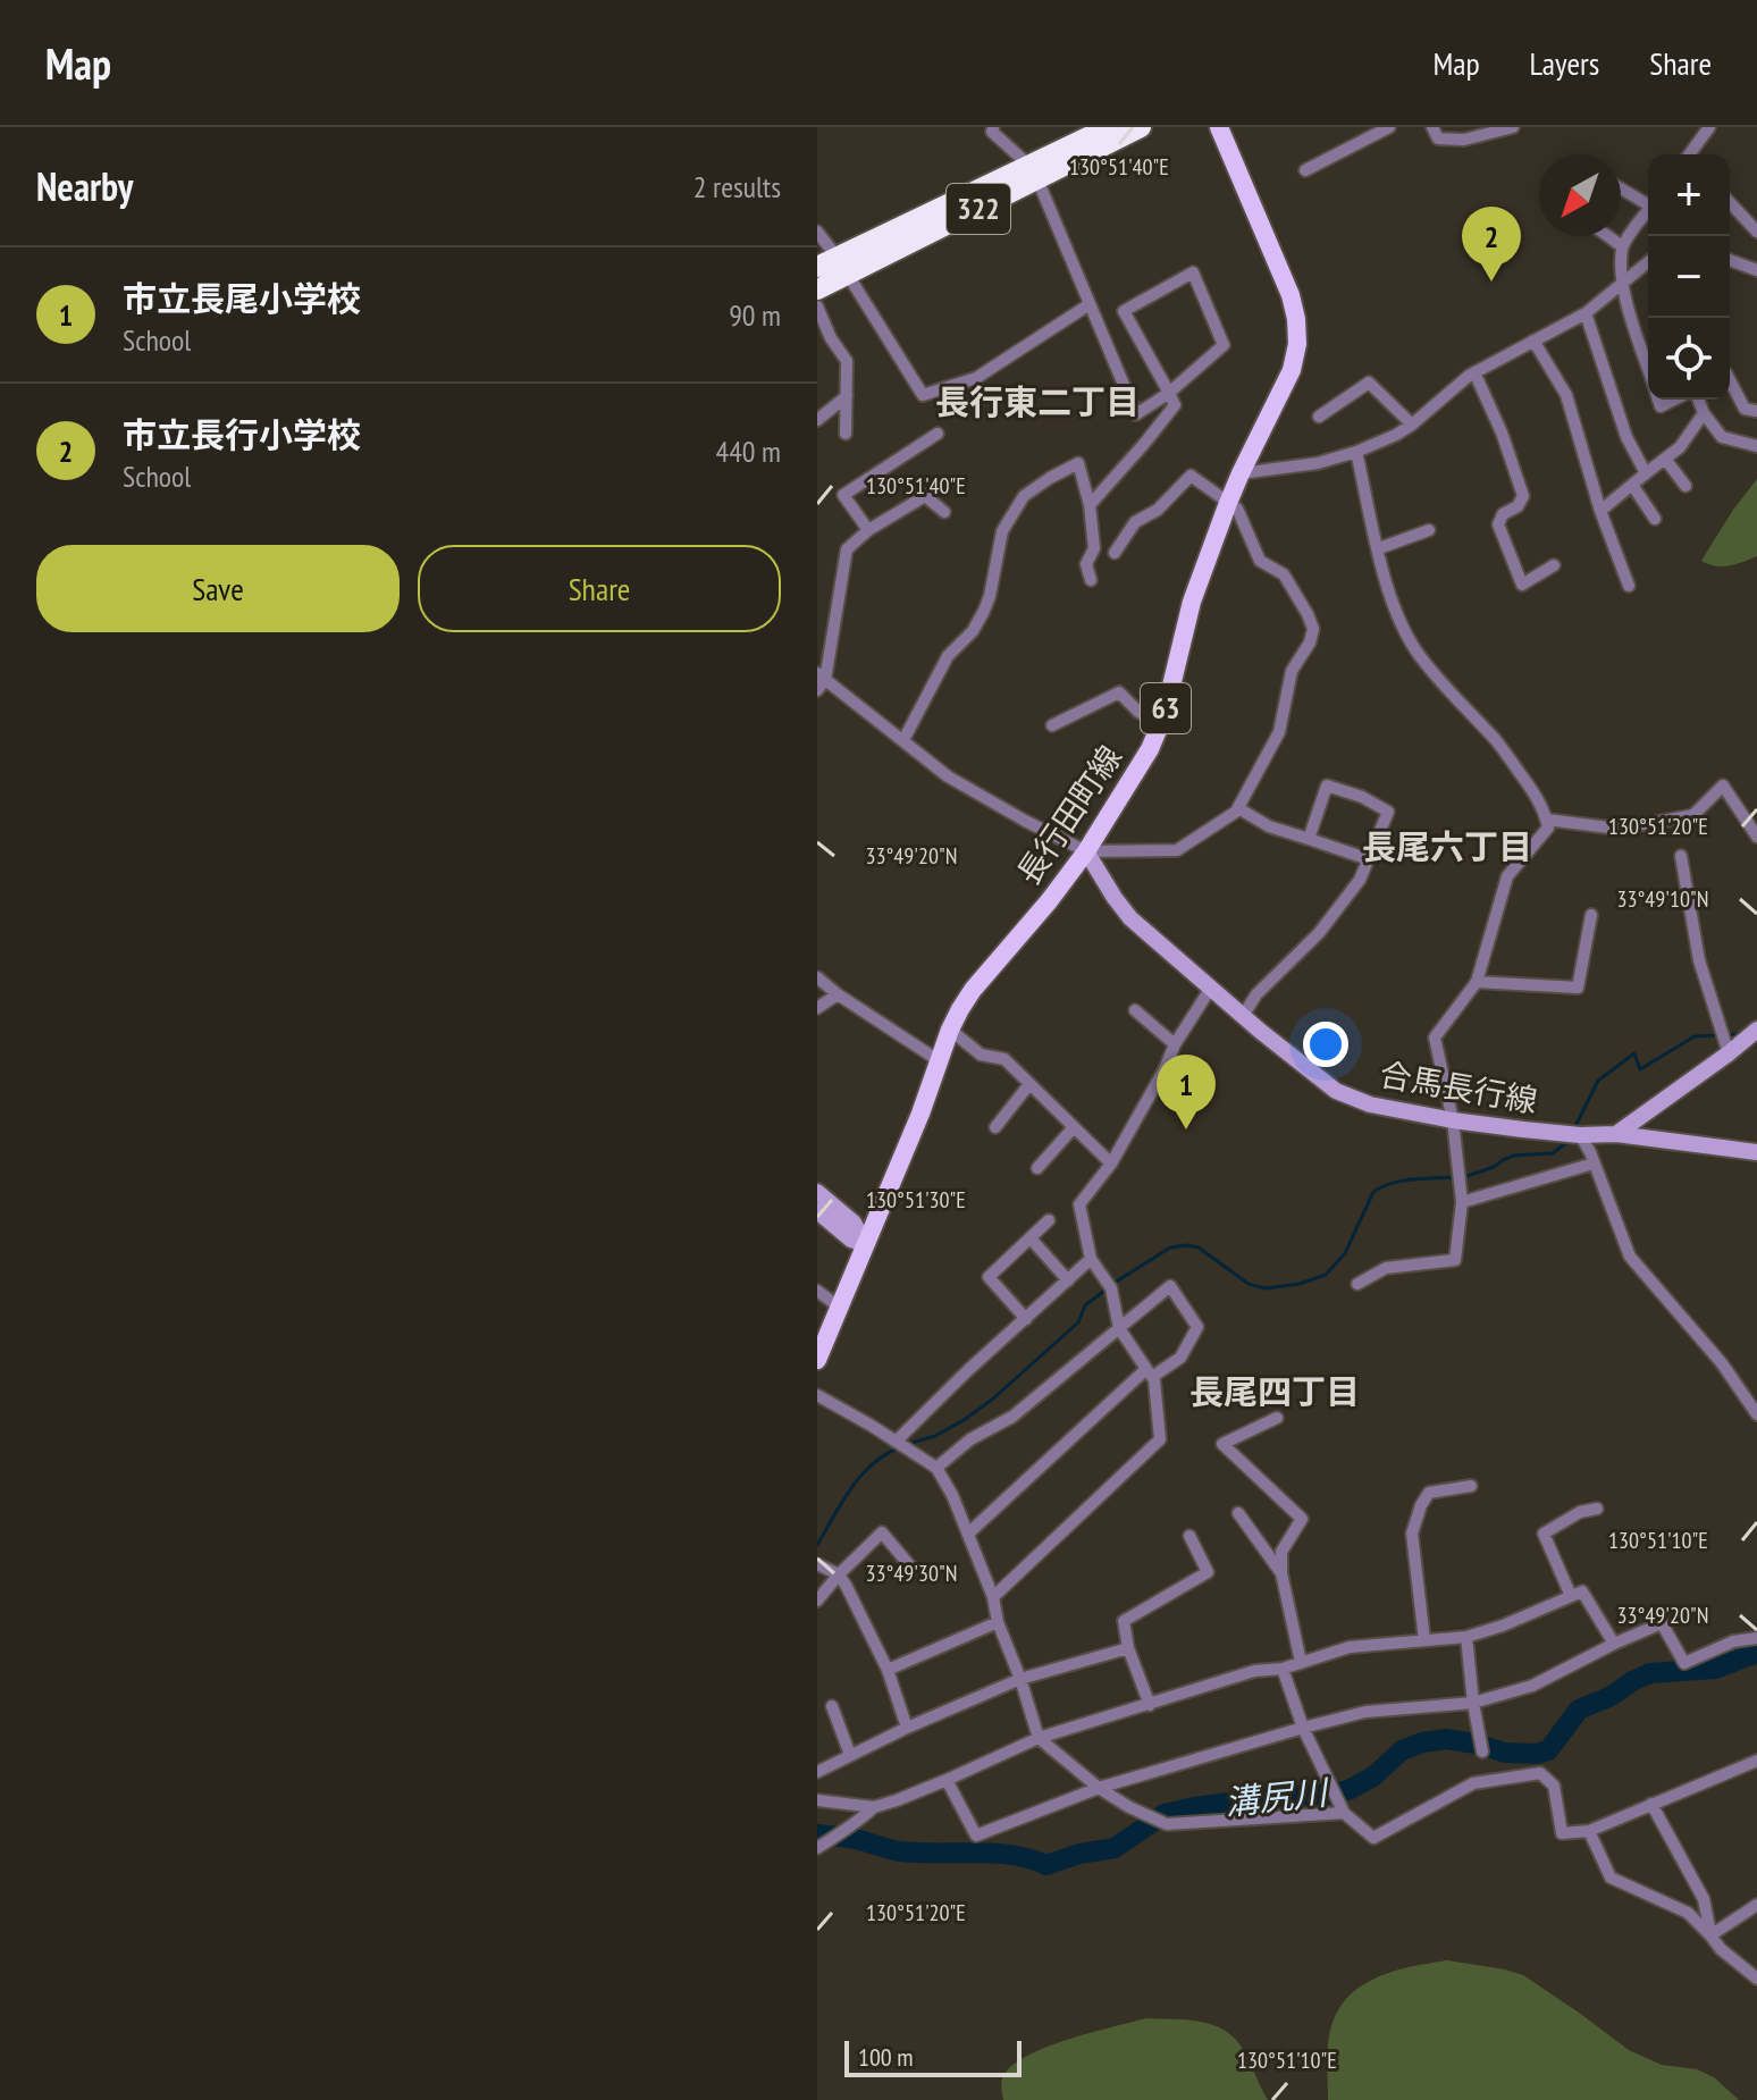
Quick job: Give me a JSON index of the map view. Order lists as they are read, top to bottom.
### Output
{
  "streets": {
    "highway": ["322"],
    "main road": ["63", "長行田町線", "合馬長行線"]
  },
  "crossings": [
    ["長行田町線", "合馬長行線"]
  ],
  "districts": ["長行東二丁目", "長尾六丁目", "長尾四丁目"],
  "water": ["溝尻川"],
  "scale_bar": "100 m",
  "north": "bottom left",
  "page": {
    "header": "Map",
    "nav": ["Map", "Layers", "Share"],
    "heading": ["Nearby", "2 results"],
    "map_buttons": ["+", "−"],
    "pins": ["2", "1"],
    "list": [
      {
        "mark": "1",
        "name": "市立長尾小学校",
        "note": "School",
        "value": "90 m"
      },
      {
        "mark": "2",
        "name": "市立長行小学校",
        "note": "School",
        "value": "440 m"
      }
    ],
    "buttons": ["Save", "Share"],
    "scale": "100 m"
  },
  "coordinates": [
    "130°51'40\"E",
    "130°51'20\"E",
    "33°49'20\"N",
    "33°49'10\"N",
    "130°51'30\"E",
    "130°51'10\"E",
    "33°49'30\"N"
  ]
}
